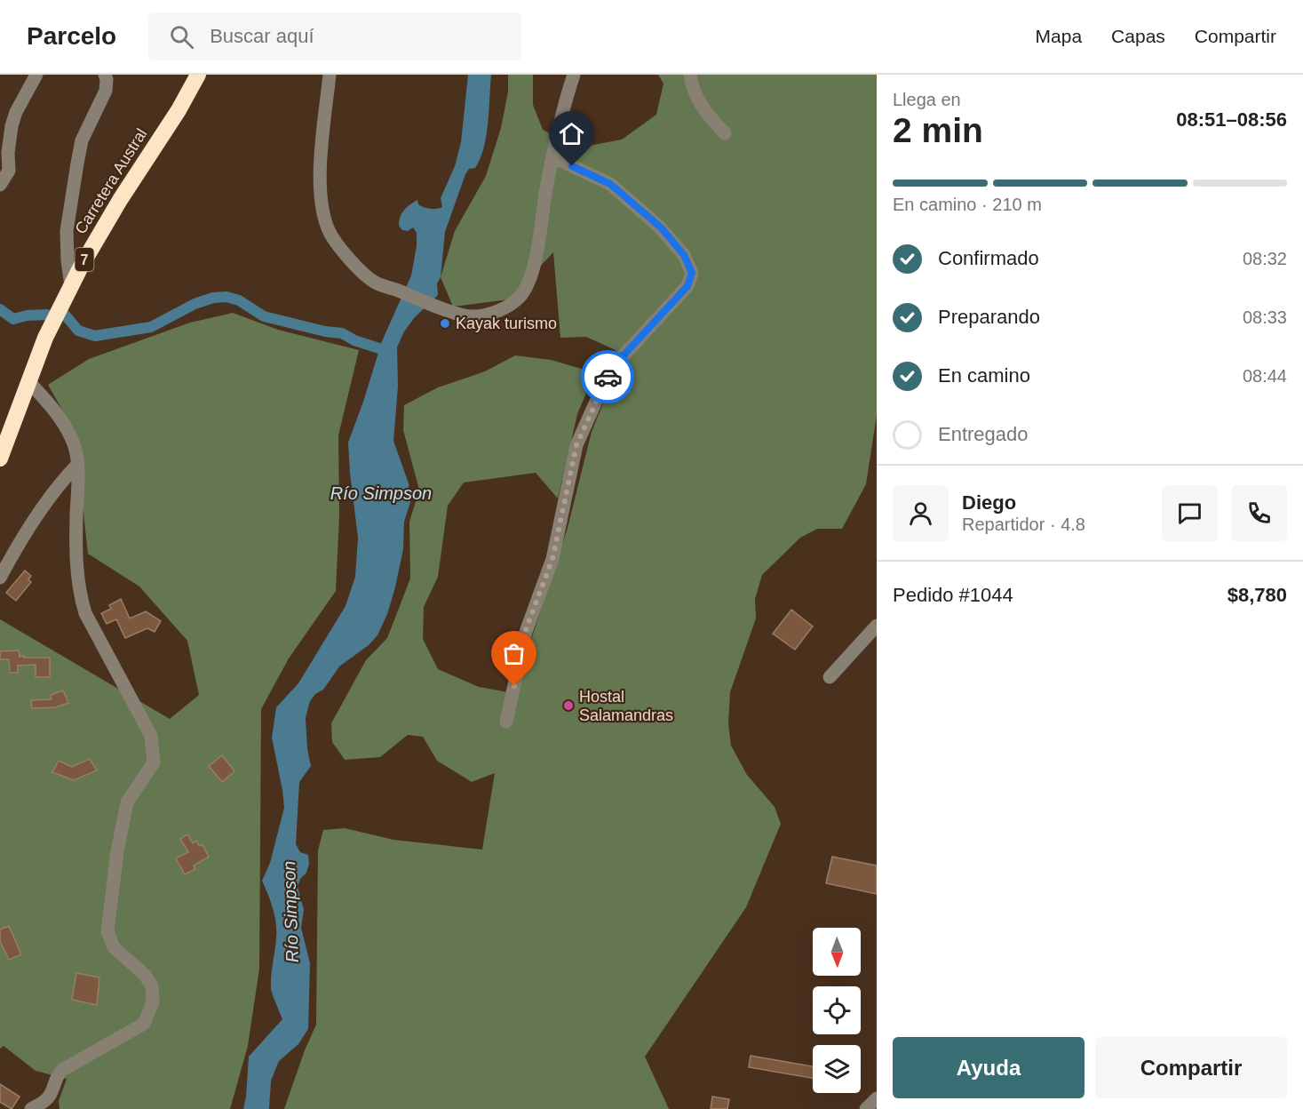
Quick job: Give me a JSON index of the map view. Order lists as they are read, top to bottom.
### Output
{
  "streets": {
    "highway": ["Carretera Austral", "7"]
  },
  "water": ["Río Simpson"],
  "places": ["Kayak turismo", "Hostal Salamandras"],
  "north": "bottom",
  "page": {
    "header": "Parcelo",
    "search": "Buscar aquí",
    "nav": ["Mapa", "Capas", "Compartir"],
    "heading": ["2 min", "Llega en", "08:51–08:56"],
    "panel": [
      "Diego",
      "Repartidor · 4.8",
      "Pedido #1044",
      "$8,780"
    ],
    "bar": "En camino · 210 m",
    "list": [
      ["Confirmado", "08:32"],
      ["Preparando", "08:33"],
      ["En camino", "08:44"],
      "Entregado"
    ],
    "buttons": ["Ayuda", "Compartir"]
  }
}
